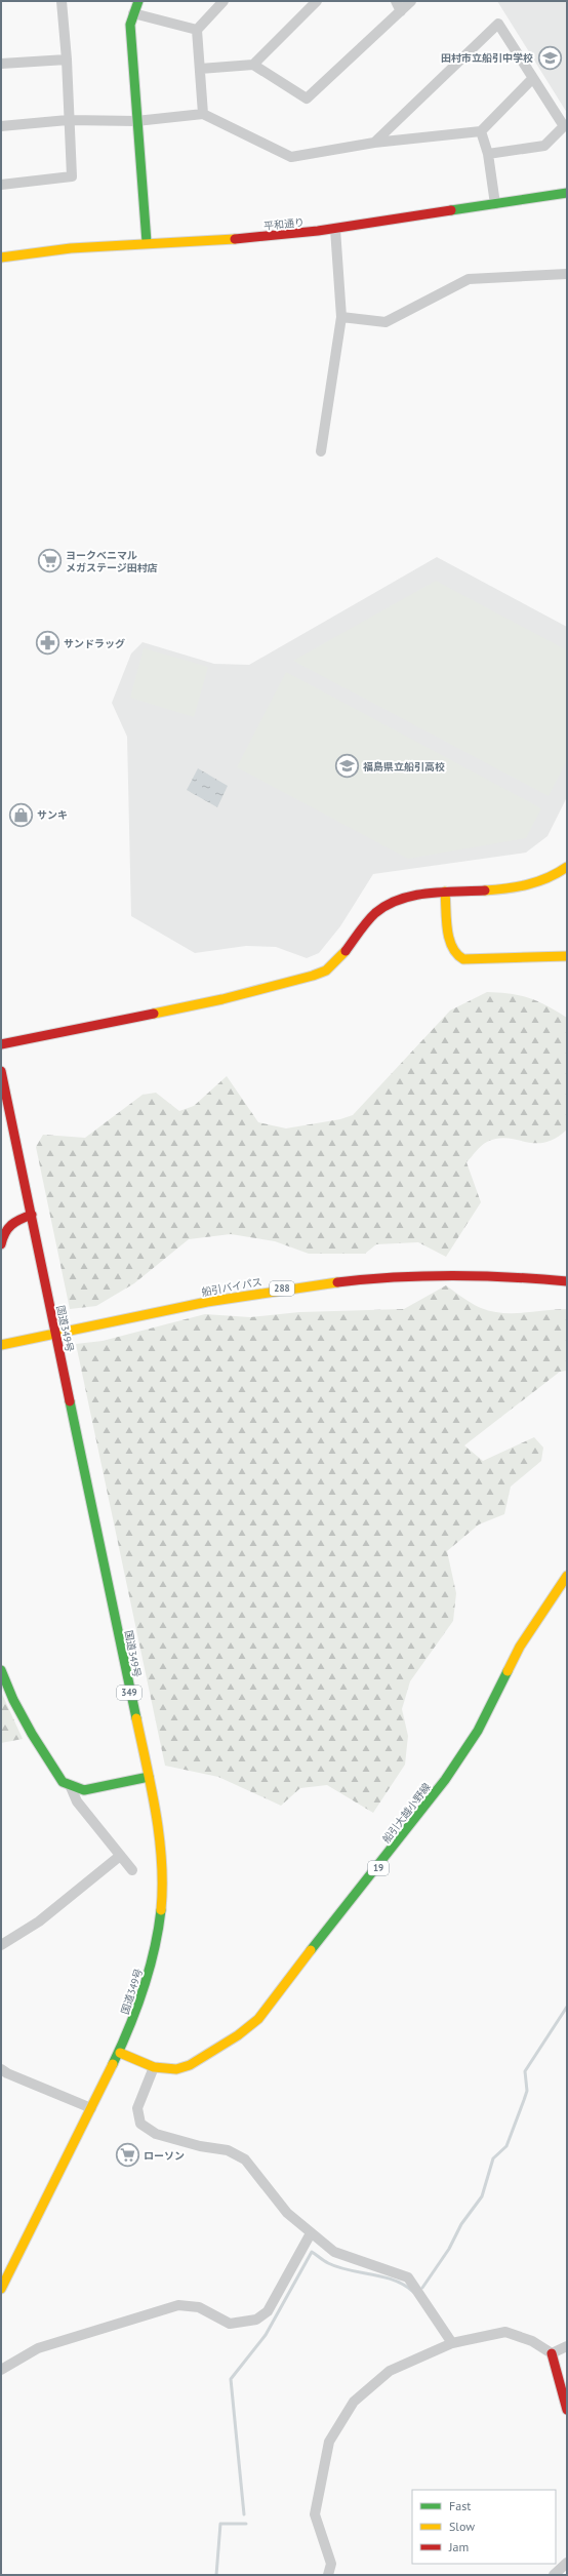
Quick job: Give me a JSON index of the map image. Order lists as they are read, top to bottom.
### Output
{
  "streets": {
    "main road": [
      "平和通り",
      "船引バイパス",
      "288",
      "国道349号",
      "349",
      "船引大越小野線",
      "19"
    ]
  },
  "crossings": [
    ["船引バイパス", "国道349号"],
    ["国道349号", "船引大越小野線"]
  ],
  "places": {
    "school or university": ["田村市立船引中学校", "福島県立船引高校"],
    "supermarket": ["ヨークベニマル メガステージ田村店", "ローソン"],
    "pharmacy": ["サンドラッグ"],
    "shop": ["サンキ"]
  },
  "legend": ["Fast", "Slow", "Jam"]
}
